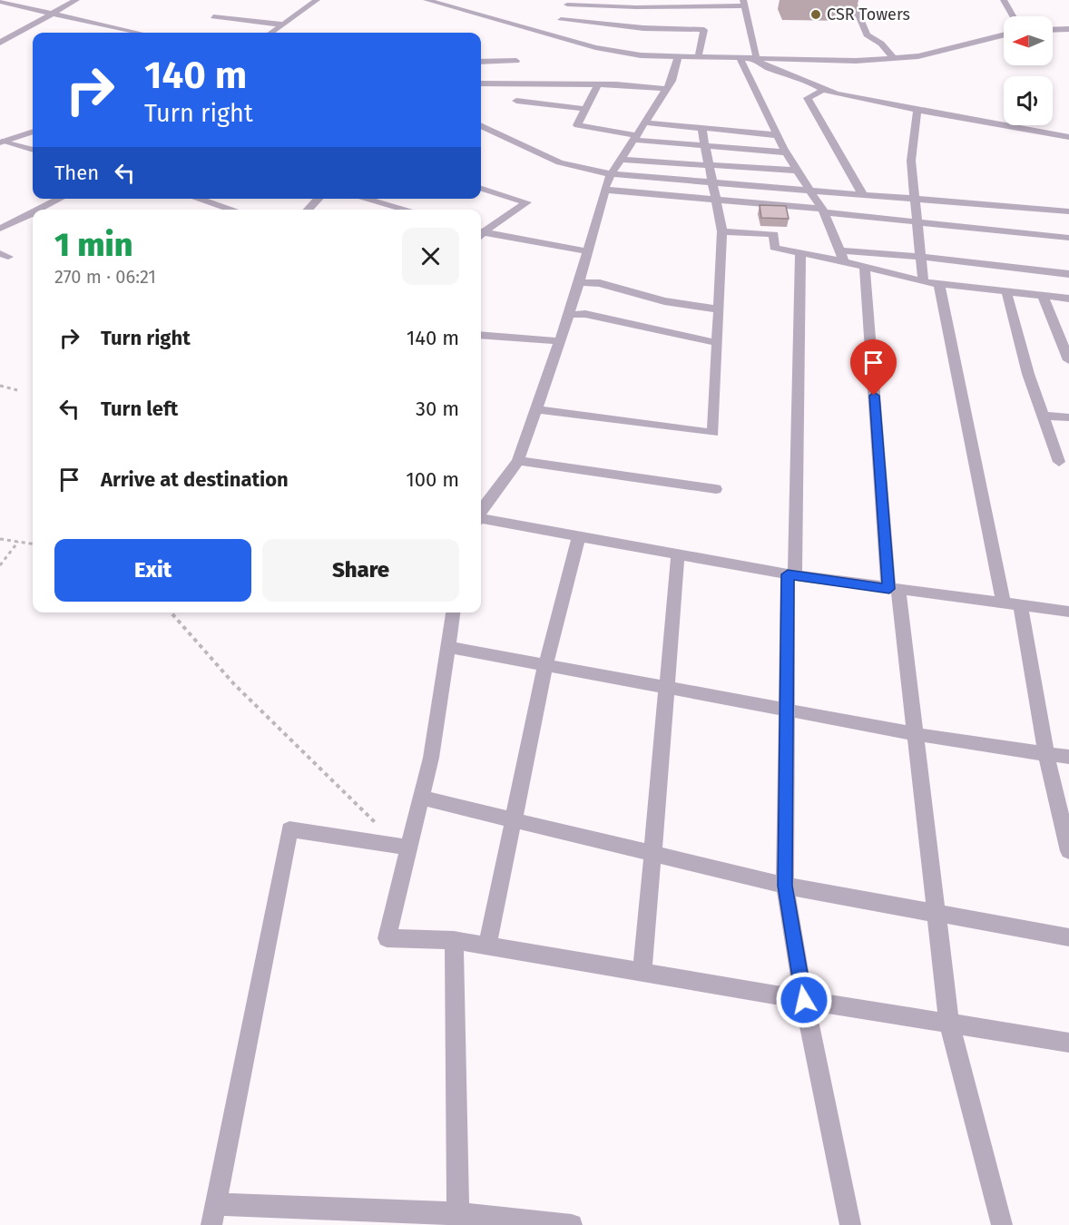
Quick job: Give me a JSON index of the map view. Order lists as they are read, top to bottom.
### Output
{
  "places": ["CSR Towers"],
  "north": "left",
  "page": {
    "turn": ["140 m", "Turn right"],
    "then": "Then",
    "heading": ["1 min", "270 m · 06:21"],
    "list": [
      {
        "name": "Turn right",
        "value": "140 m"
      },
      {
        "name": "Turn left",
        "value": "30 m"
      },
      {
        "name": "Arrive at destination",
        "value": "100 m"
      }
    ],
    "buttons": ["Exit", "Share"]
  }
}
